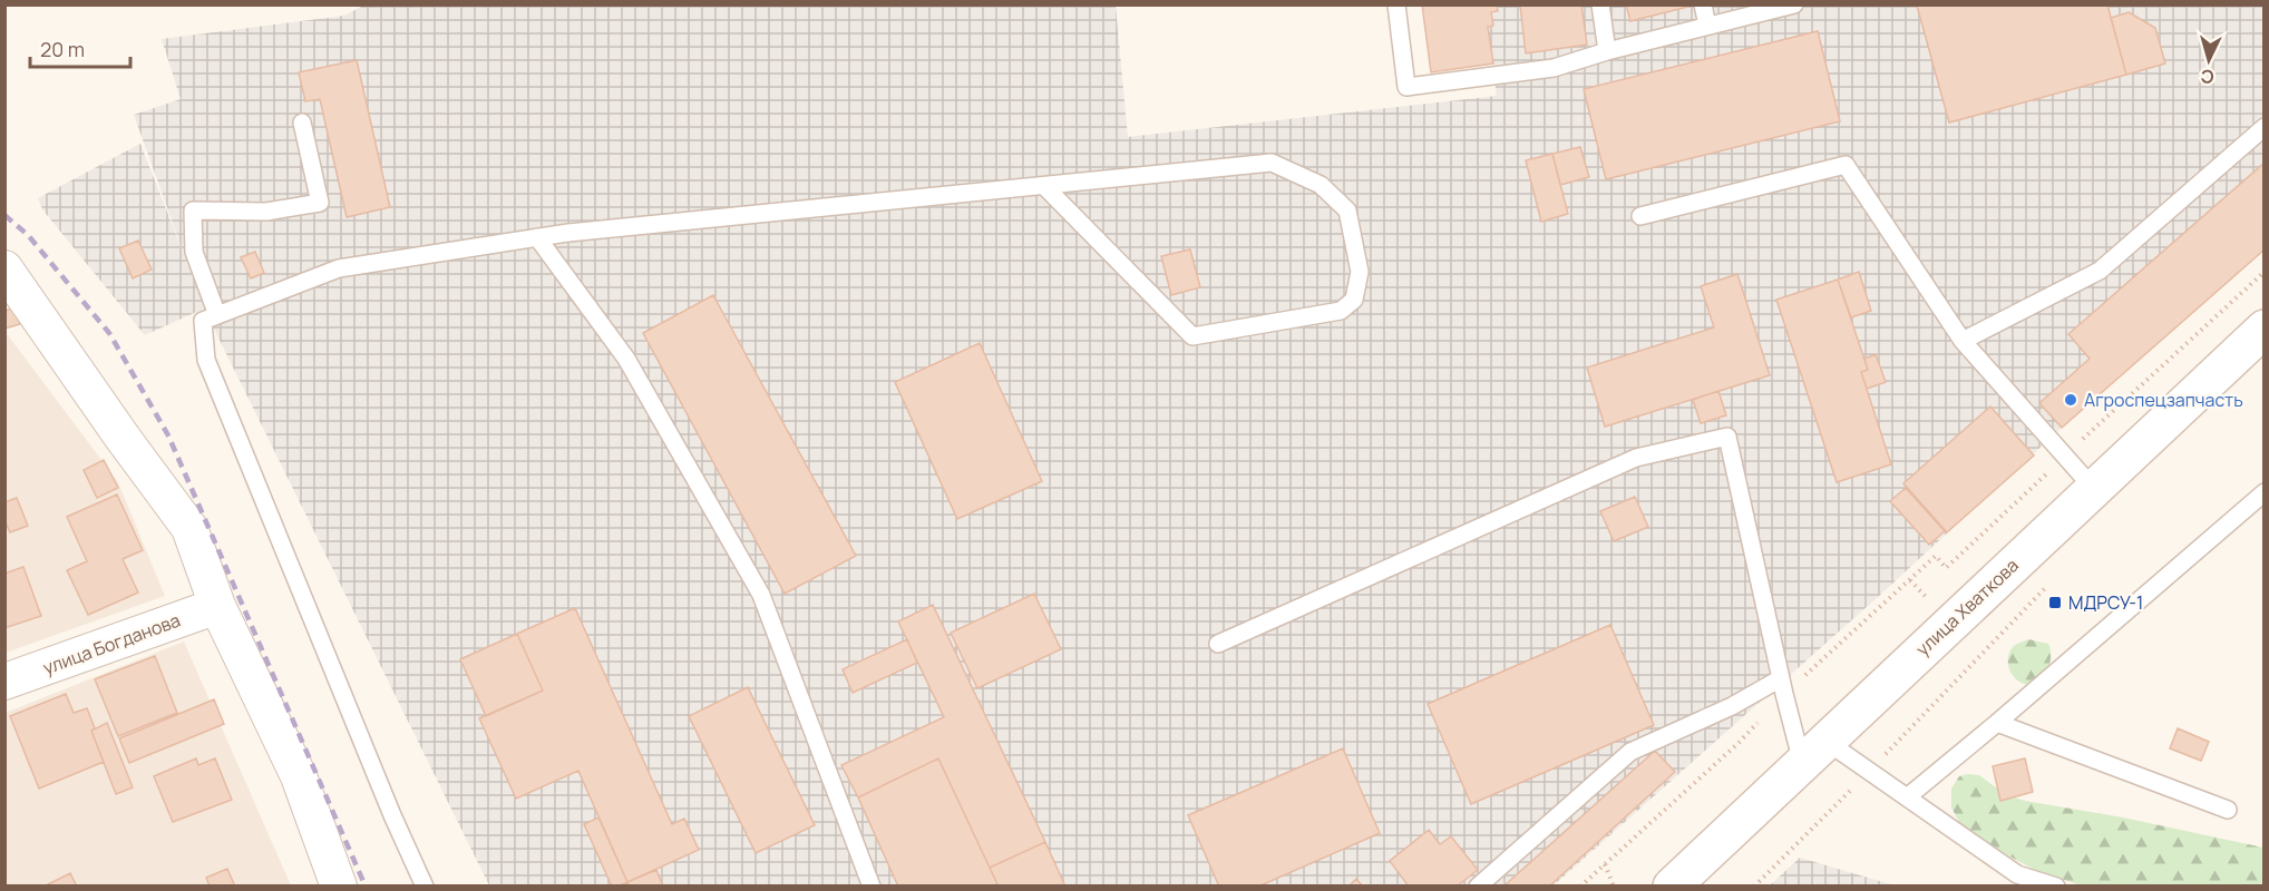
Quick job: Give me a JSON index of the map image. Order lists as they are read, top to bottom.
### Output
{
  "streets": {
    "main road": ["улица Хваткова"],
    "street": ["улица Богданова"]
  },
  "places": {
    "other": ["Агроспецзапчасть"],
    "transit": ["МДРСУ-1"]
  },
  "scale_bar": "20 m",
  "north": "bottom"
}
